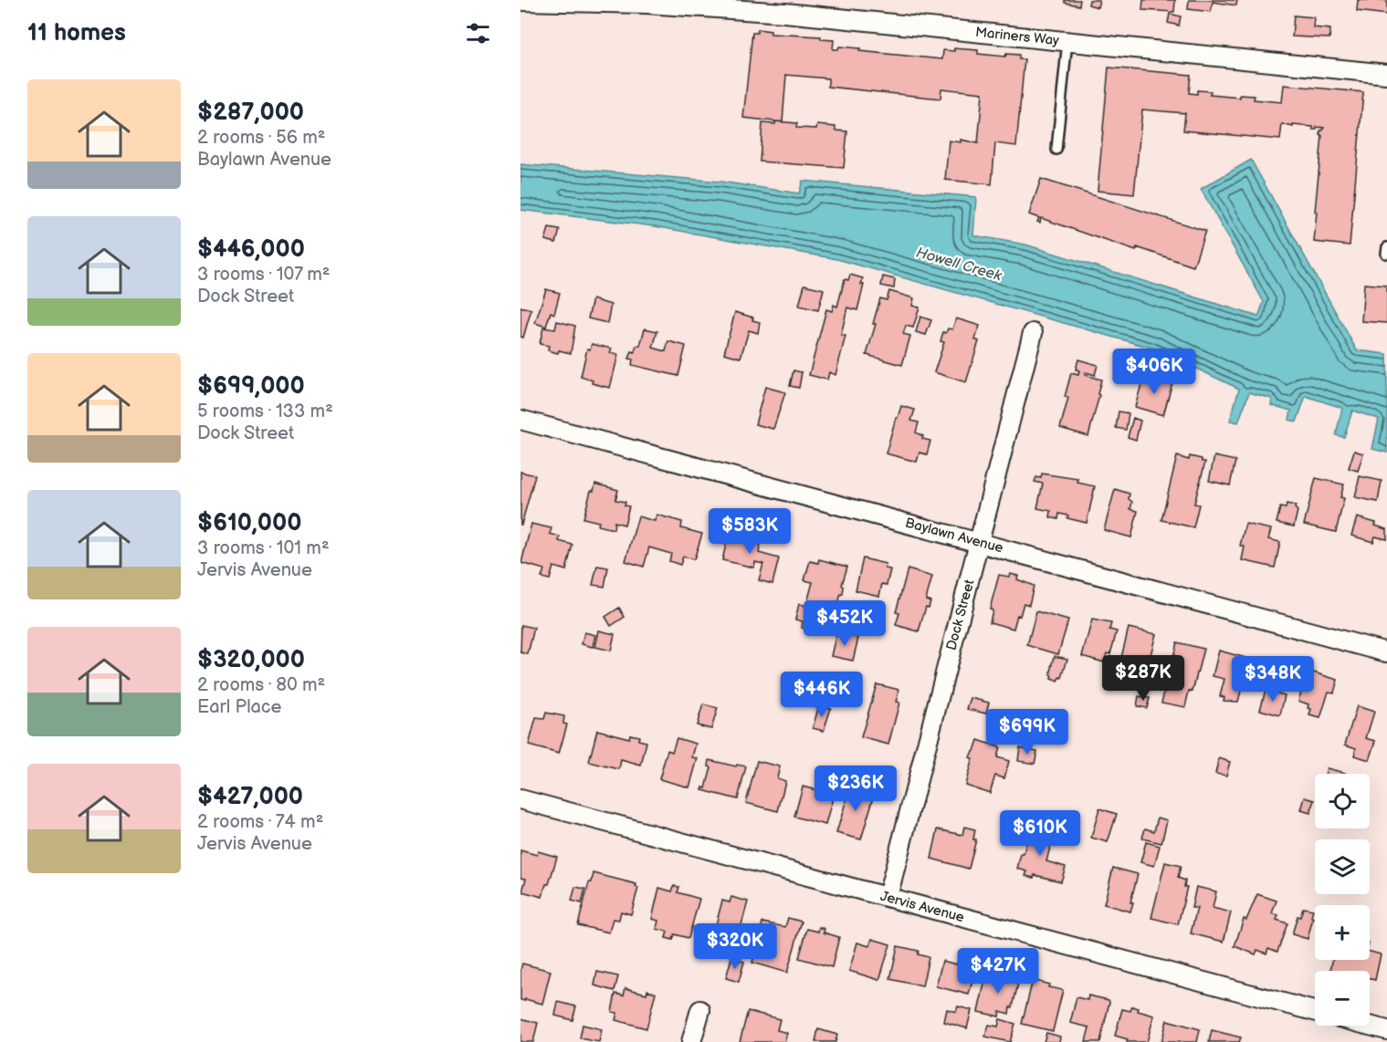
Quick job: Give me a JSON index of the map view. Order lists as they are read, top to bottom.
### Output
{
  "streets": {
    "street": [
      "Mariners Way",
      "Baylawn Avenue",
      "Dock Street",
      "Jervis Avenue"
    ]
  },
  "crossings": [
    ["Baylawn Avenue", "Dock Street"],
    ["Dock Street", "Jervis Avenue"]
  ],
  "water": ["Howell Creek"],
  "page": {
    "heading": "11 homes",
    "list": [
      {
        "name": "$287,000",
        "note": "2 rooms · 56 m² · Baylawn Avenue"
      },
      {
        "name": "$446,000",
        "note": "3 rooms · 107 m² · Dock Street"
      },
      {
        "name": "$699,000",
        "note": "5 rooms · 133 m² · Dock Street"
      },
      {
        "name": "$610,000",
        "note": "3 rooms · 101 m² · Jervis Avenue"
      },
      {
        "name": "$320,000",
        "note": "2 rooms · 80 m² · Earl Place"
      },
      {
        "name": "$427,000",
        "note": "2 rooms · 74 m² · Jervis Avenue"
      }
    ],
    "price": [
      "$406K",
      "$583K",
      "$452K",
      "$287K",
      "$348K",
      "$446K",
      "$699K",
      "$236K",
      "$610K",
      "$320K",
      "$427K"
    ],
    "map_buttons": ["+", "−"]
  }
}
